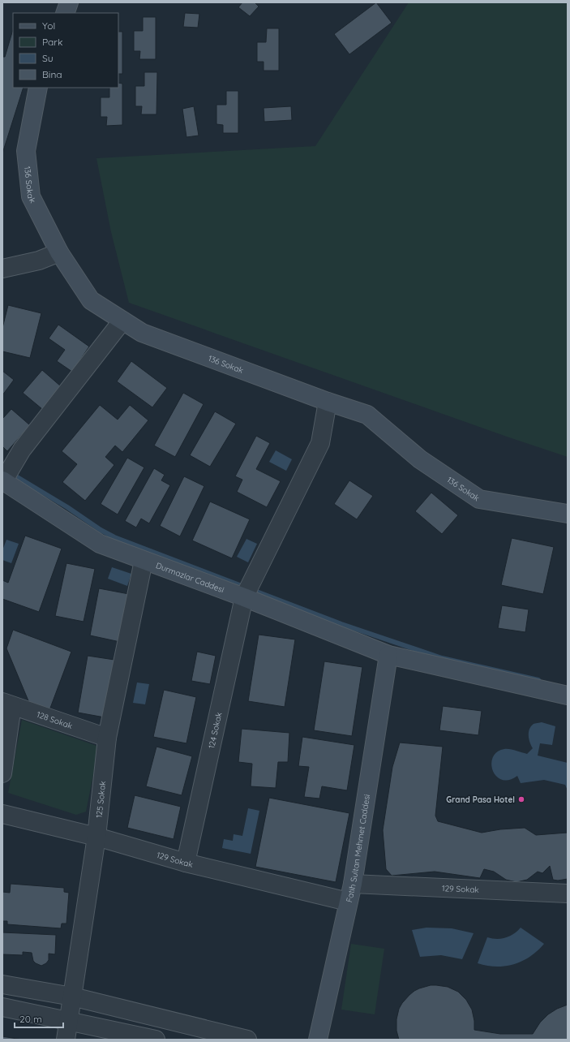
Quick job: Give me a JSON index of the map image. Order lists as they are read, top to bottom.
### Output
{
  "streets": {
    "street": [
      "136 Sokak",
      "Durmazlar Caddesi",
      "128 Sokak",
      "124 Sokak",
      "125 Sokak",
      "Fatih Sultan Mehmet Caddesi",
      "129 Sokak"
    ]
  },
  "crossings": [
    ["136 Sokak", "124 Sokak"],
    ["Durmazlar Caddesi", "124 Sokak"],
    ["Durmazlar Caddesi", "125 Sokak"],
    ["Durmazlar Caddesi", "Fatih Sultan Mehmet Caddesi"],
    ["128 Sokak", "125 Sokak"],
    ["124 Sokak", "129 Sokak"],
    ["125 Sokak", "129 Sokak"],
    ["Fatih Sultan Mehmet Caddesi", "129 Sokak"]
  ],
  "places": ["Grand Pasa Hotel"],
  "legend": [
    "Yol",
    "Park",
    "Su",
    "Bina"
  ],
  "scale_bar": "20 m"
}
